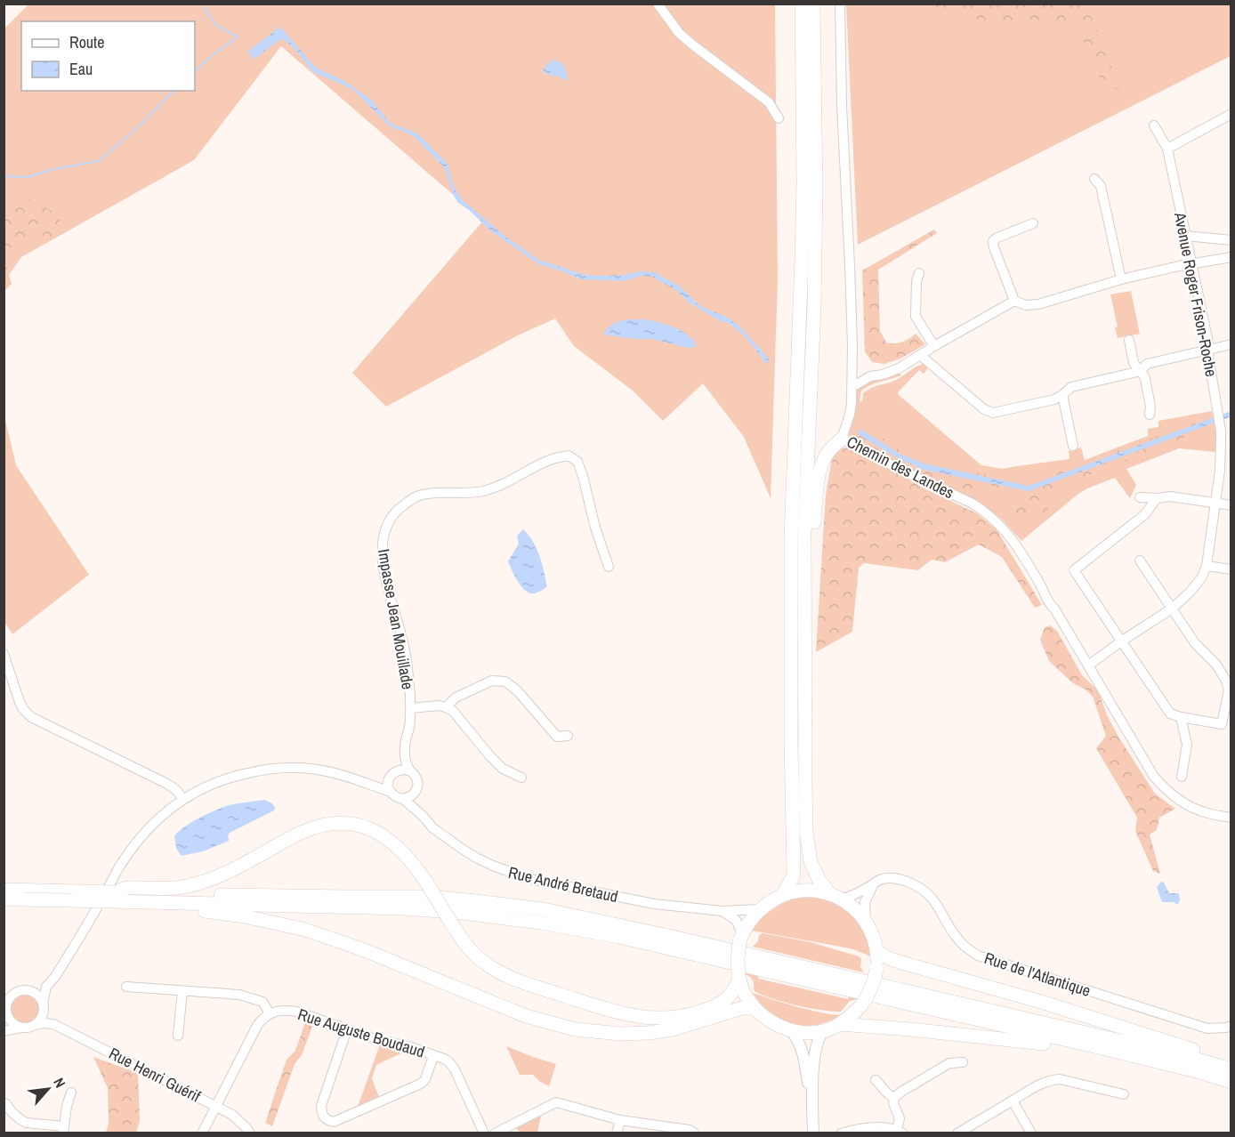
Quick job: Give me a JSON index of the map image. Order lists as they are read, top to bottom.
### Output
{
  "streets": {
    "street": [
      "Avenue Roger Frison-Roche",
      "Chemin des Landes",
      "Impasse Jean Mouillade",
      "Rue André Bretaud",
      "Rue de l'Atlantique",
      "Rue Auguste Boudaud",
      "Rue Henri Guérif"
    ]
  },
  "crossings": [
    ["Avenue Roger Frison-Roche", "Chemin des Landes"],
    ["Rue André Bretaud", "Rue de l'Atlantique"]
  ],
  "legend": ["Route", "Eau"],
  "north": "top right"
}
